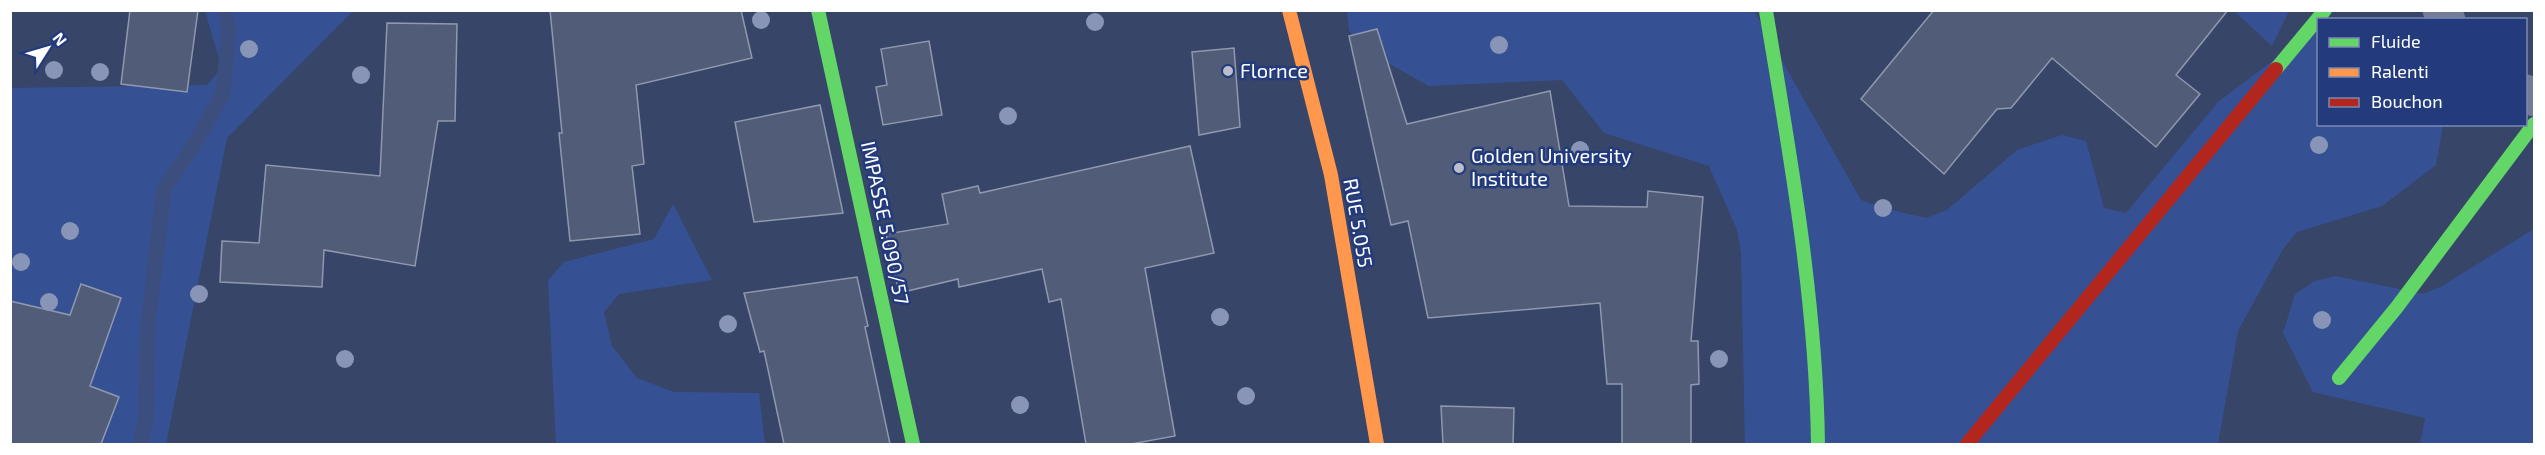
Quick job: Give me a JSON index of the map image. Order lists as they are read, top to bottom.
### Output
{
  "streets": {
    "street": ["IMPASSE 5.090/57", "RUE 5.055"]
  },
  "places": ["Flornce", "Golden University Institute"],
  "legend": ["Fluide", "Ralenti", "Bouchon"],
  "north": "top right"
}
